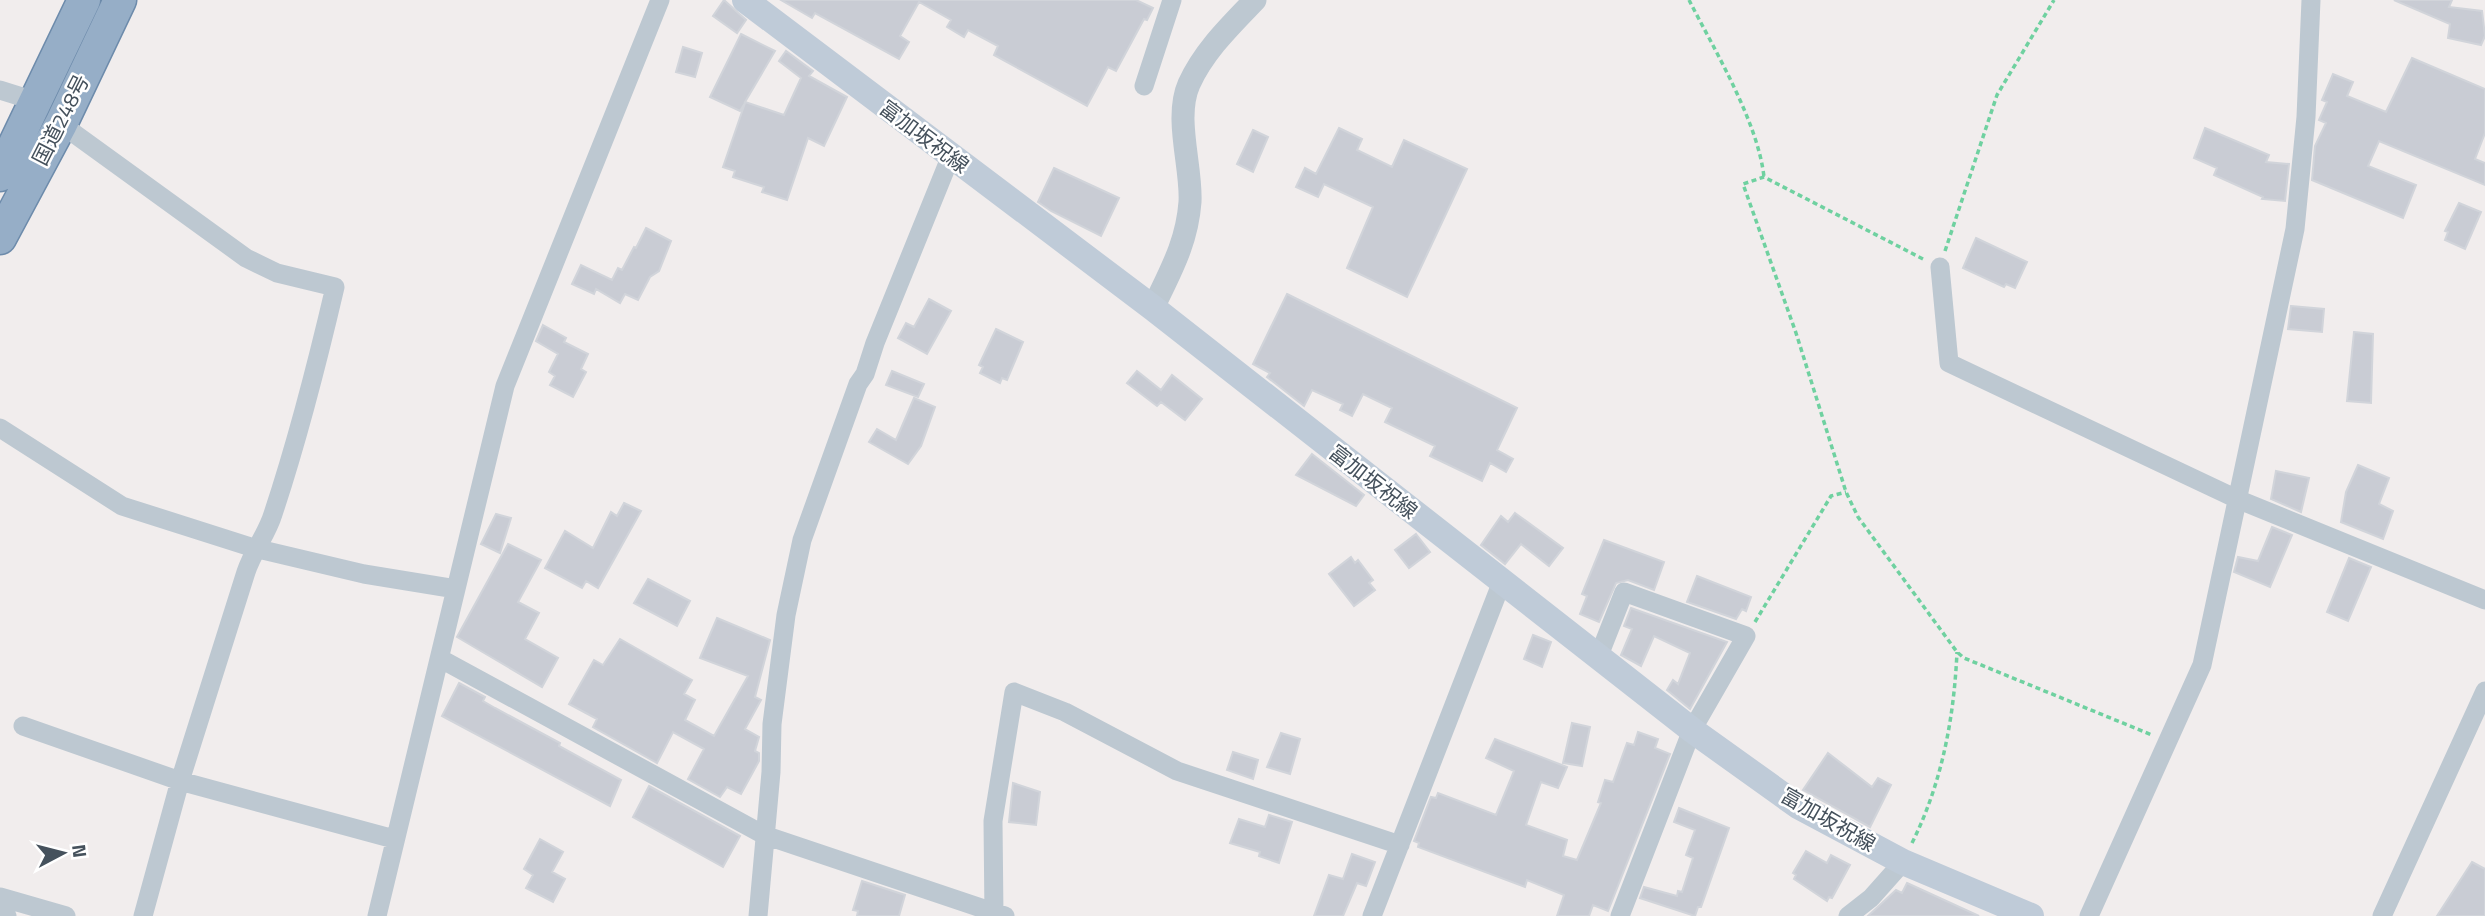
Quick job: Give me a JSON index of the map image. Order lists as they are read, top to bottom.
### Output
{
  "streets": {
    "highway": ["国道248号"],
    "main road": ["富加坂祝線"]
  },
  "north": "right"
}
